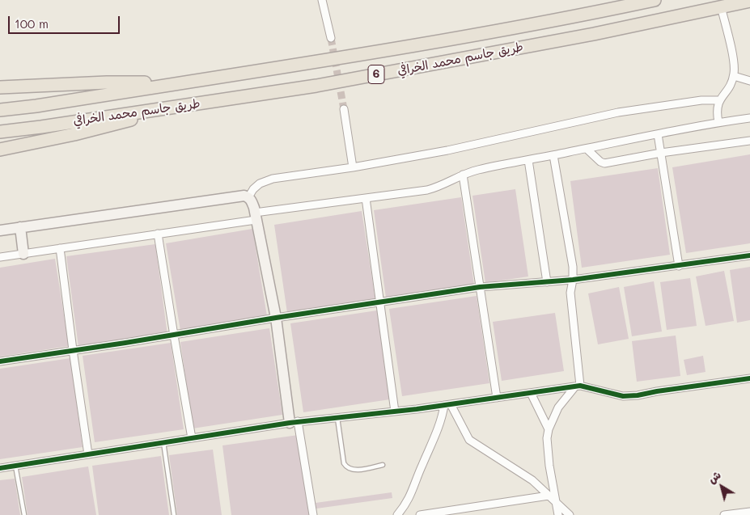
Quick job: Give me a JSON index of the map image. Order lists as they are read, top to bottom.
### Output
{
  "streets": {
    "highway": ["طريق جاسم محمد الخرافي", "6"]
  },
  "scale_bar": "100 m",
  "north": "top left"
}
